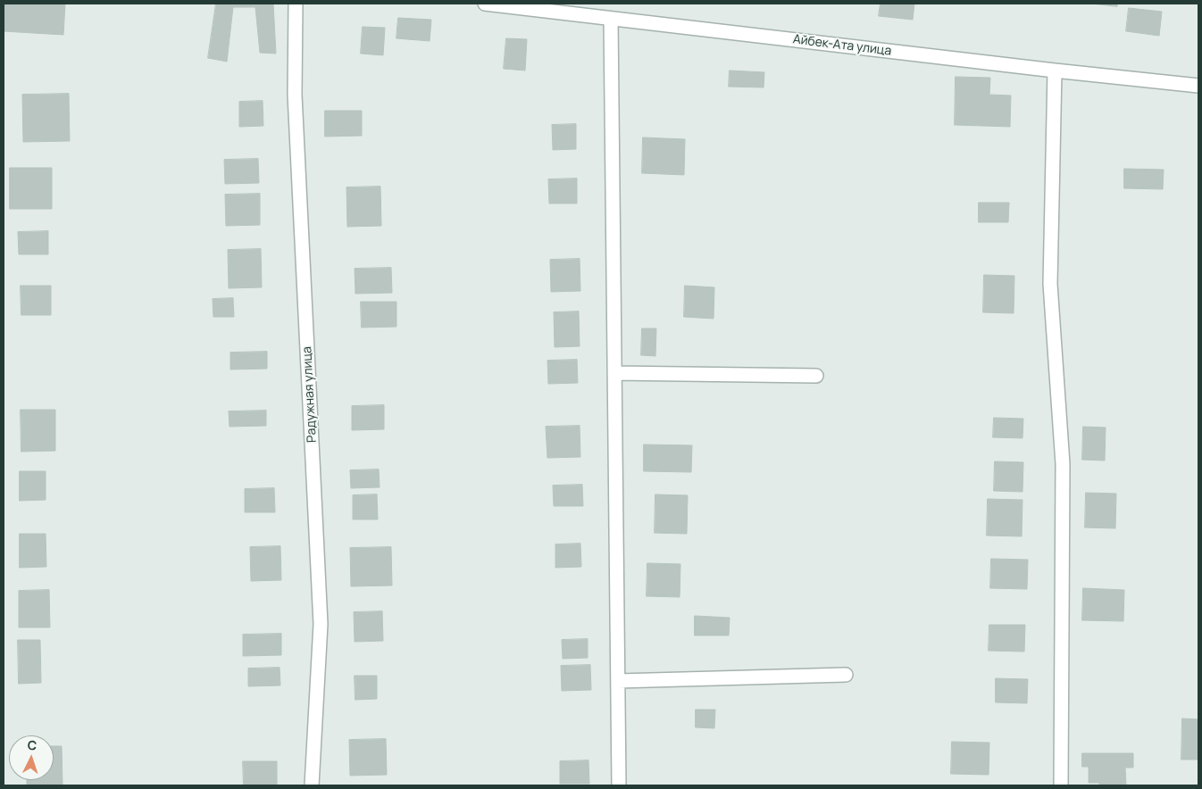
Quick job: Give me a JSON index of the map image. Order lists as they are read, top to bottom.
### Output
{
  "streets": {
    "street": ["Айбек-Ата улица", "Радужная улица"]
  },
  "north": "top"
}
